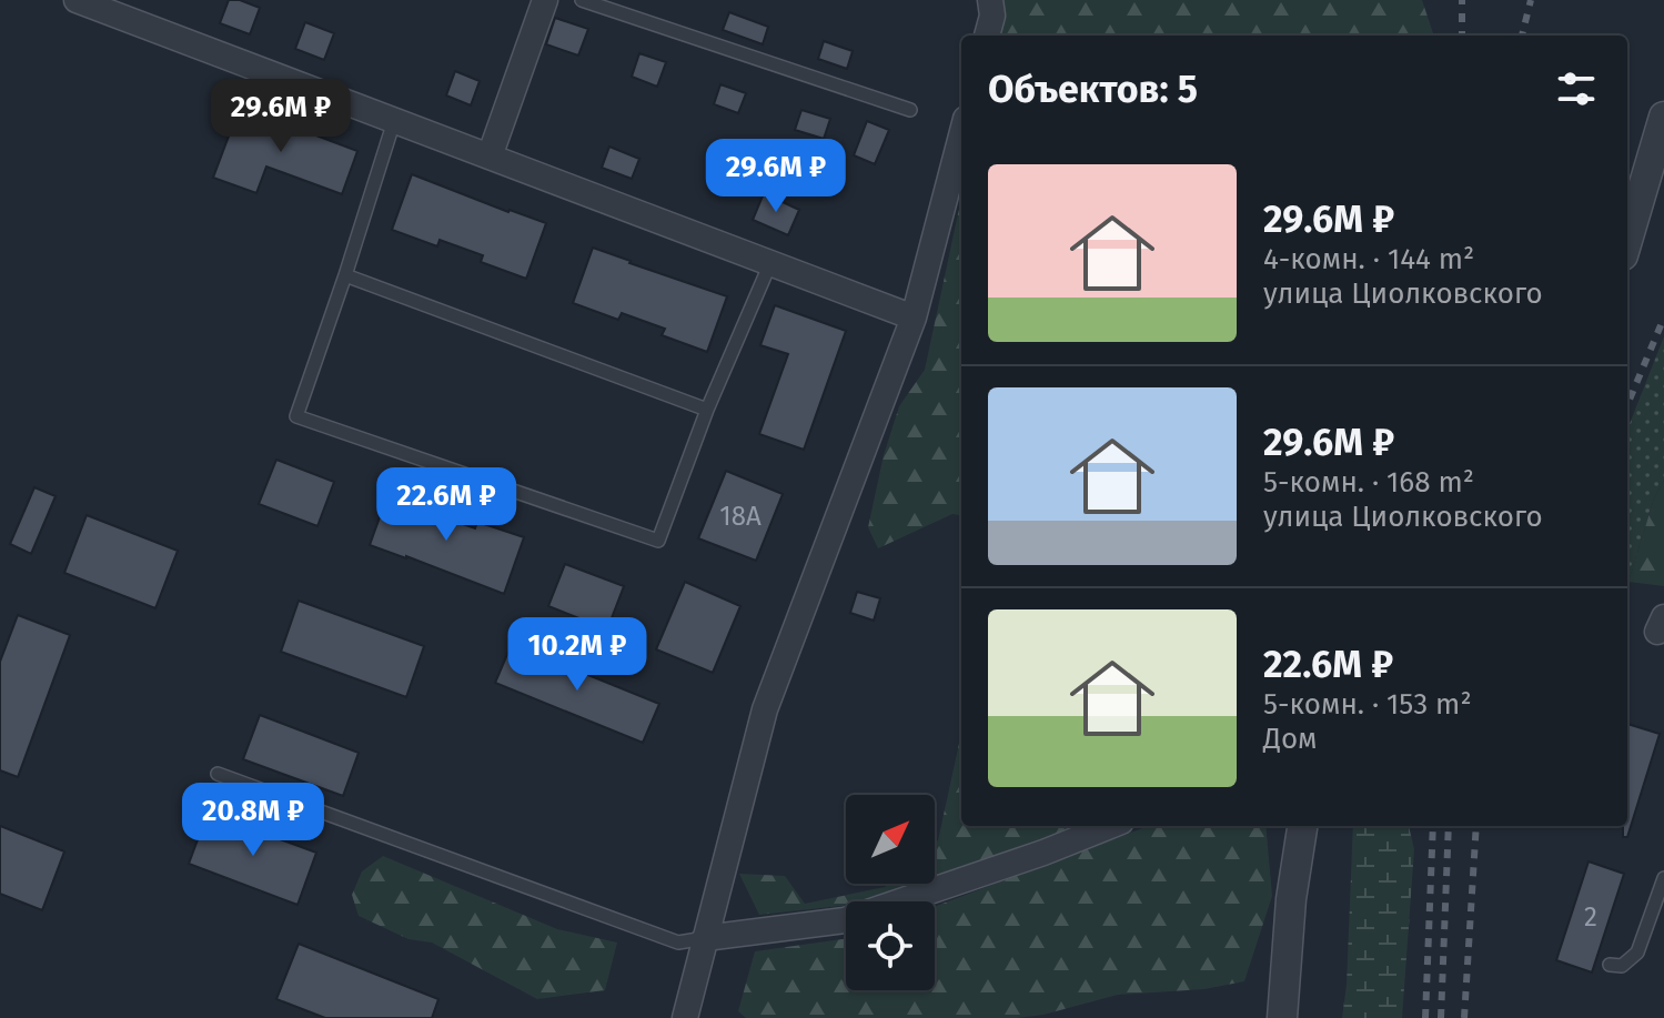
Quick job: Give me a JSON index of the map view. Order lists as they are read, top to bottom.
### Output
{
  "house_numbers": ["18А", "2"],
  "north": "top right",
  "page": {
    "heading": "Объектов: 5",
    "price": [
      "29.6M ₽",
      "29.6M ₽",
      "22.6M ₽",
      "10.2M ₽",
      "20.8M ₽"
    ],
    "list": [
      {
        "name": "29.6M ₽",
        "note": "4-комн. · 144 m² · улица Циолковского"
      },
      {
        "name": "29.6M ₽",
        "note": "5-комн. · 168 m² · улица Циолковского"
      },
      {
        "name": "22.6M ₽",
        "note": "5-комн. · 153 m² · Дом"
      }
    ]
  }
}
